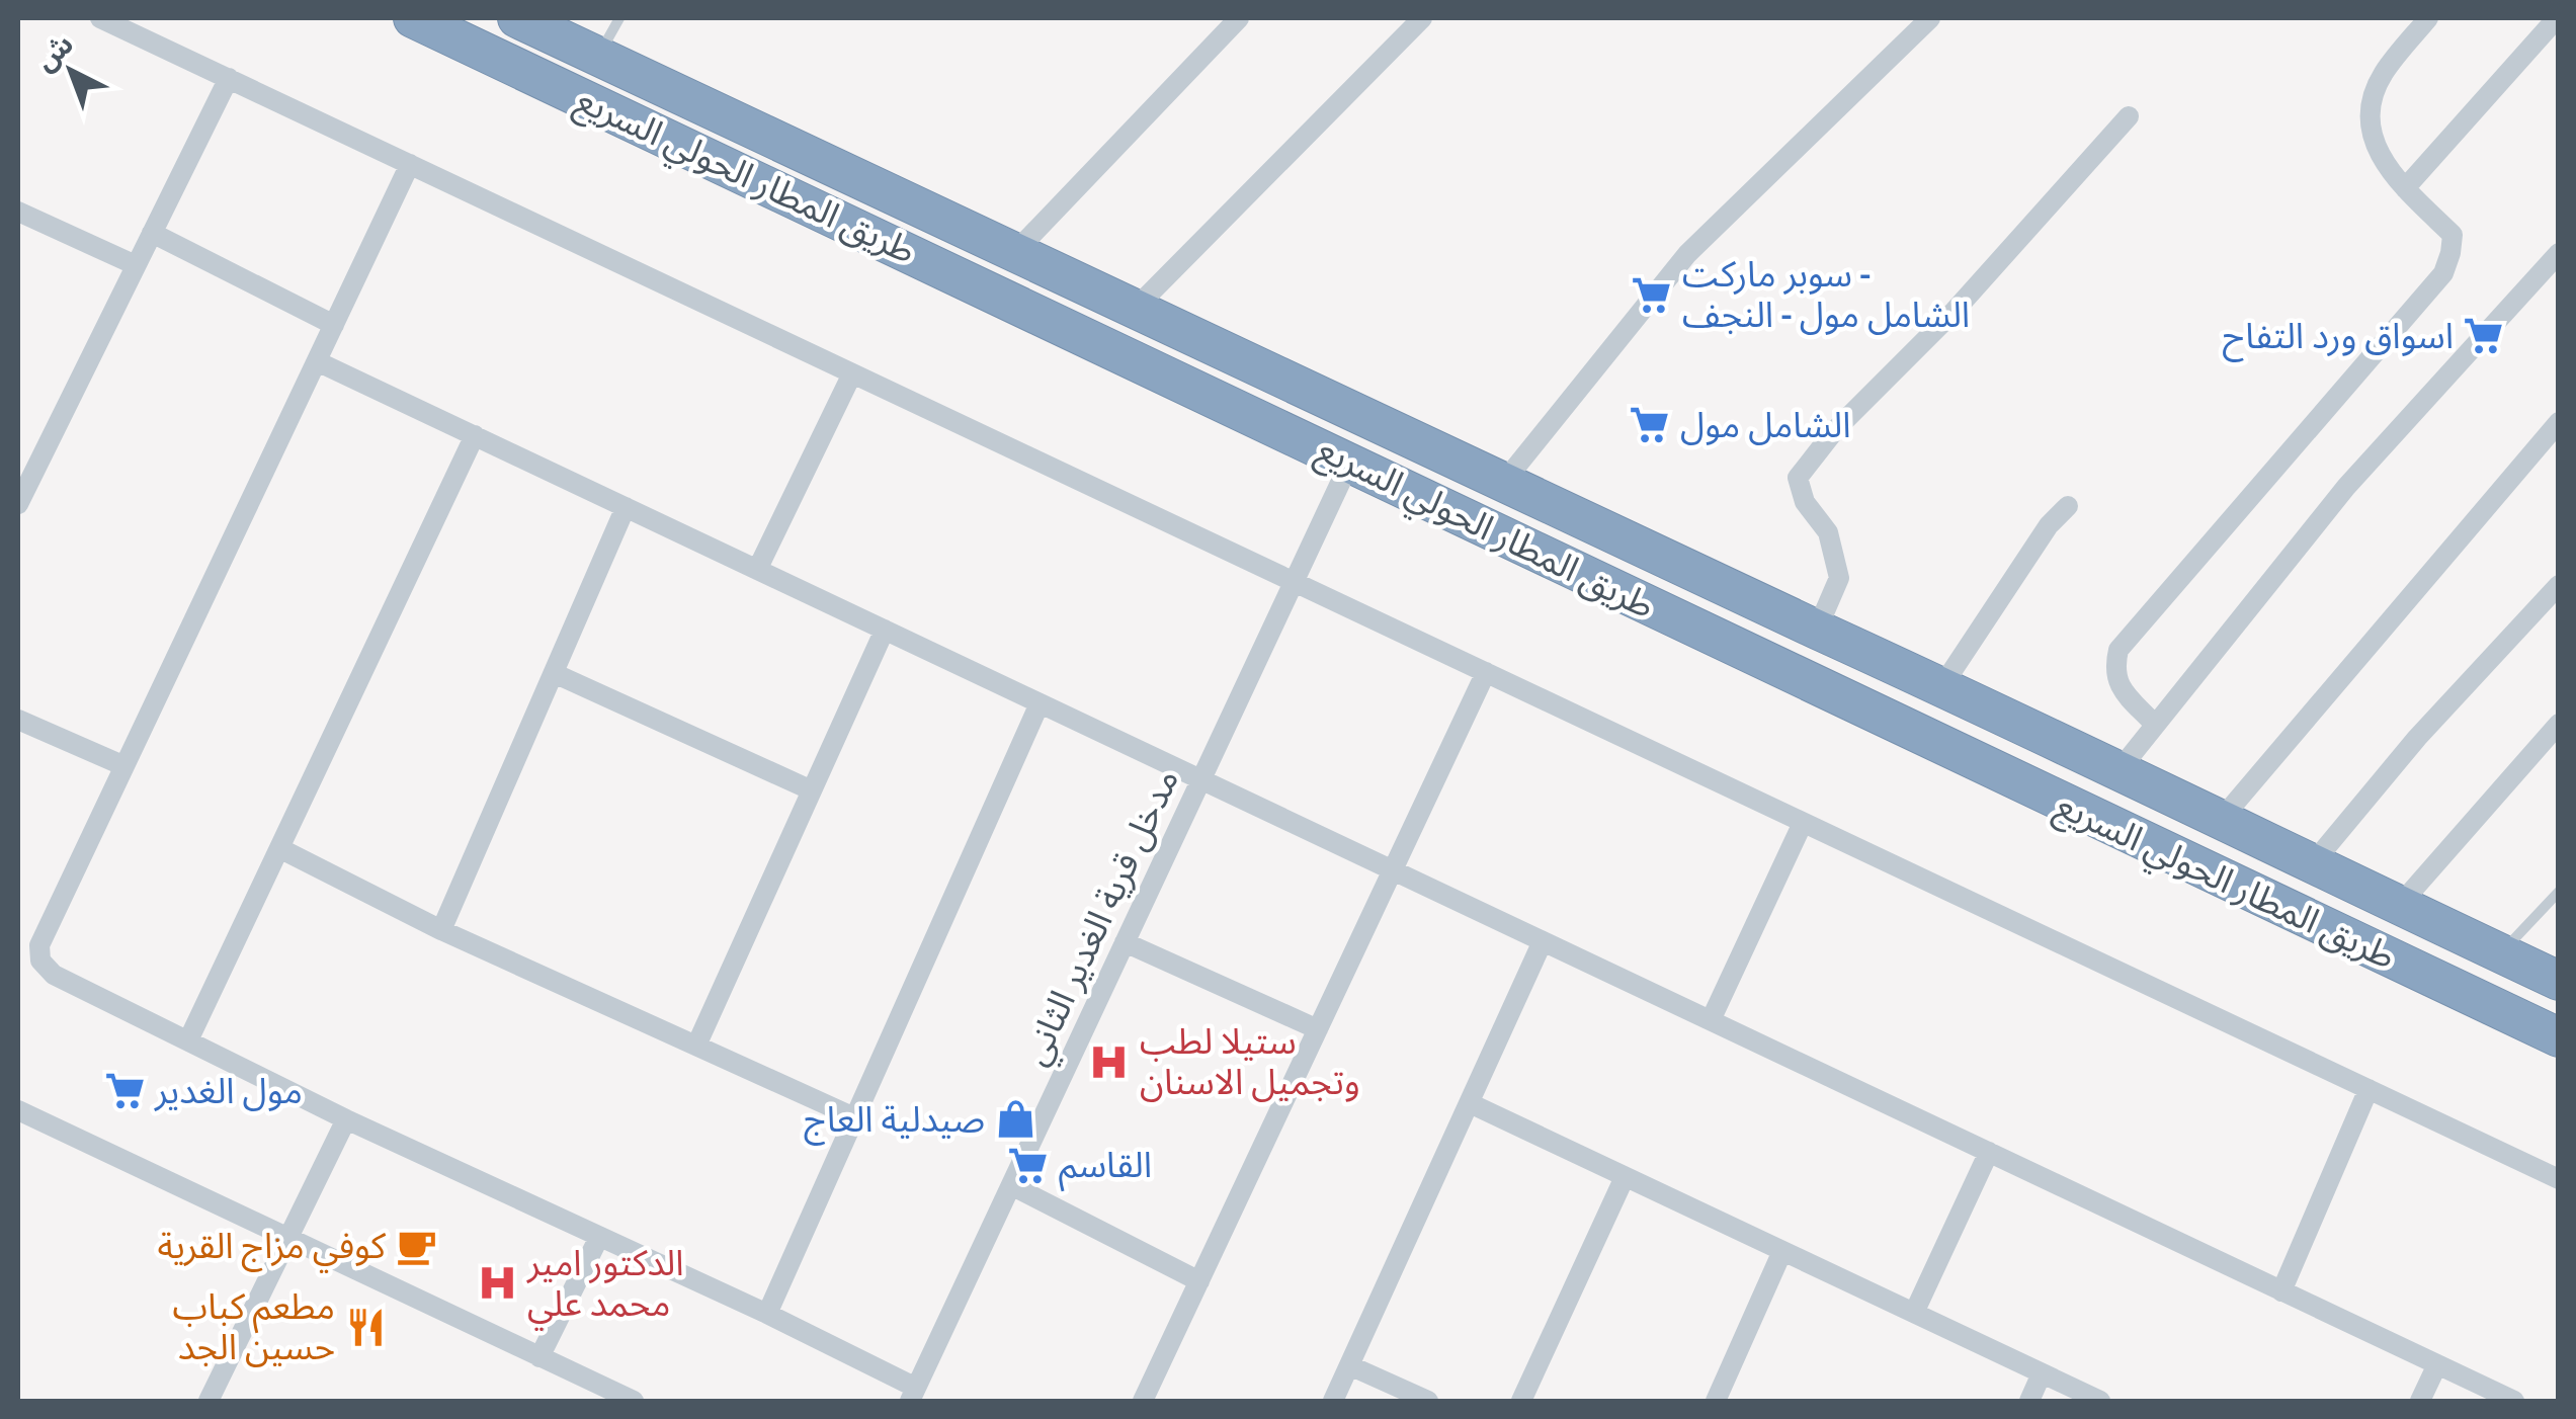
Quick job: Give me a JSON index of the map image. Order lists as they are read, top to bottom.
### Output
{
  "streets": {
    "highway": ["طريق المطار الحولي السريع"],
    "street": ["مدخل قرية الغدير الثاني"]
  },
  "crossings": [
    ["طريق المطار الحولي السريع", "مدخل قرية الغدير الثاني"]
  ],
  "places": {
    "supermarket": [
      "سوبر ماركت - الشامل مول - النجف",
      "اسواق ورد التفاح",
      "الشامل مول",
      "مول الغدير",
      "القاسم"
    ],
    "hospital": ["ستيلا لطب وتجميل الاسنان", "الدكتور امير محمد علي"],
    "shop": ["صيدلية العاج"],
    "cafe": ["كوفي مزاج القرية"],
    "restaurant": ["مطعم كباب حسين الجد"]
  },
  "north": "top left"
}
